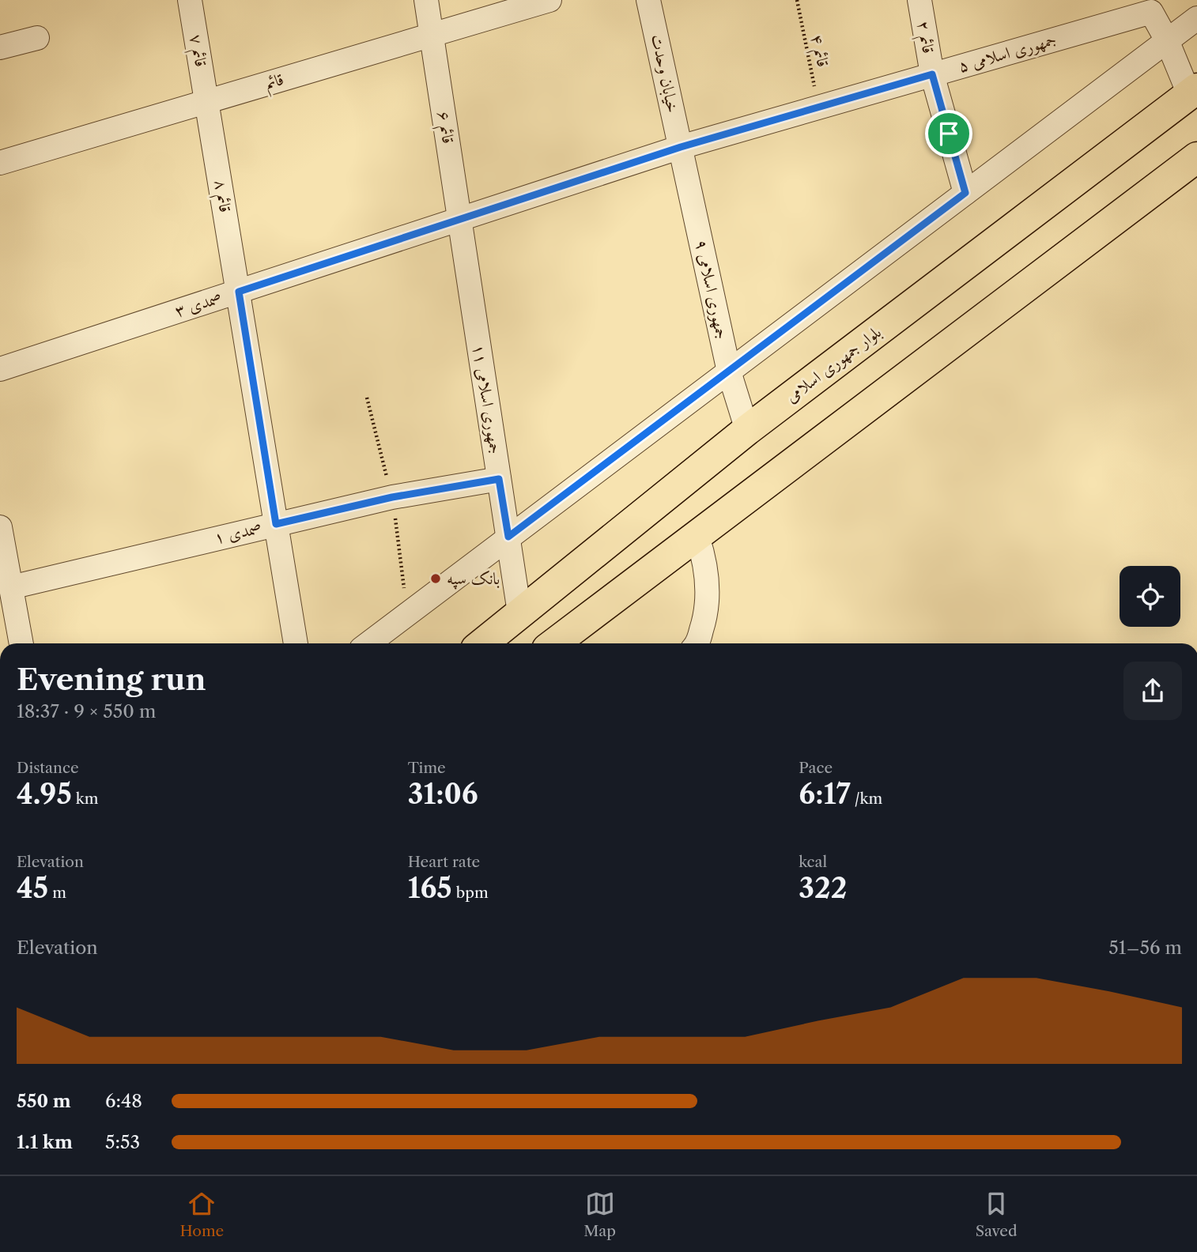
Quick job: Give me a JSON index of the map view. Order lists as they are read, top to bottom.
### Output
{
  "streets": {
    "main road": ["بلوار جمهوری اسلامی"],
    "street": [
      "قائم ۲",
      "قائم ۷",
      "جمهوری اسلامی ۵",
      "خیابان وحدت",
      "قائم",
      "قائم ۶",
      "قائم ۸",
      "جمهوری اسلامی ۹",
      "صمدی ۳",
      "جمهوری اسلامی ۱۱",
      "صمدی ۱"
    ],
    "path": ["قائم ۴"]
  },
  "crossings": [
    ["قائم ۲", "جمهوری اسلامی ۵"],
    ["قائم ۷", "قائم"],
    ["قائم ۷", "قائم ۸"],
    ["قائم ۴", "جمهوری اسلامی ۵"],
    ["جمهوری اسلامی ۵", "خیابان وحدت"],
    ["جمهوری اسلامی ۵", "جمهوری اسلامی ۹"],
    ["جمهوری اسلامی ۵", "صمدی ۳"],
    ["جمهوری اسلامی ۵", "بلوار جمهوری اسلامی"],
    ["خیابان وحدت", "جمهوری اسلامی ۹"],
    ["خیابان وحدت", "صمدی ۳"],
    ["قائم", "قائم ۶"],
    ["قائم", "قائم ۸"],
    ["قائم ۶", "صمدی ۳"],
    ["قائم ۶", "جمهوری اسلامی ۱۱"],
    ["قائم ۸", "صمدی ۳"],
    ["قائم ۸", "صمدی ۱"],
    ["جمهوری اسلامی ۹", "صمدی ۳"],
    ["جمهوری اسلامی ۹", "بلوار جمهوری اسلامی"],
    ["صمدی ۳", "جمهوری اسلامی ۱۱"],
    ["بلوار جمهوری اسلامی", "جمهوری اسلامی ۱۱"],
    ["جمهوری اسلامی ۱۱", "صمدی ۱"]
  ],
  "places": ["بانک سپه"],
  "page": {
    "heading": ["Evening run", "18:37 · 9 × 550 m"],
    "stats": [
      ["Distance", "4.95 km"],
      ["Time", "31:06"],
      ["Pace", "6:17 /km"],
      ["Elevation", "45 m"],
      ["Heart rate", "165 bpm"],
      ["kcal", "322"]
    ],
    "chart": ["Elevation", "51–56 m"],
    "list": [
      {
        "name": "550 m",
        "note": "6:48"
      },
      {
        "name": "1.1 km",
        "note": "5:53"
      }
    ],
    "tabs": ["Home", "Map", "Saved"]
  }
}
